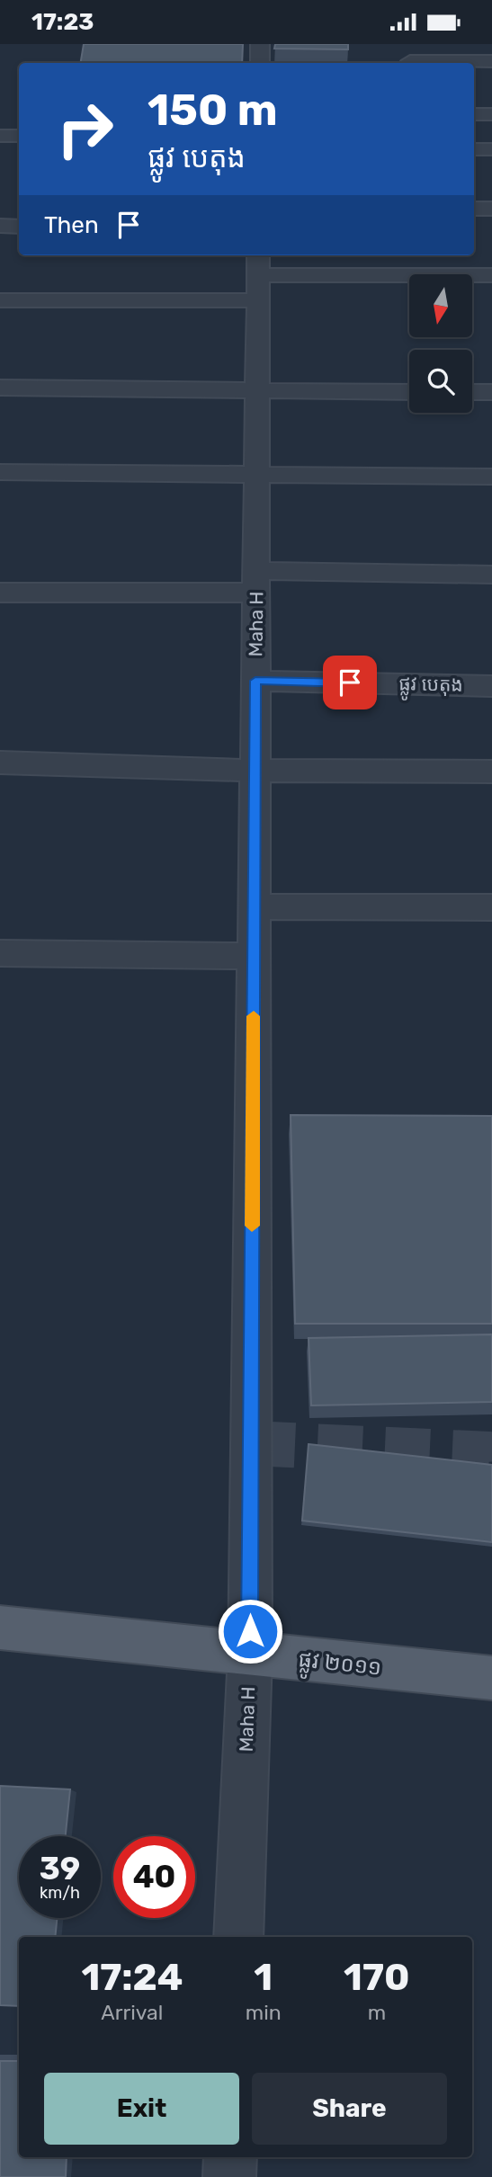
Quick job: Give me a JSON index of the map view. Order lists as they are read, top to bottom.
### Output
{
  "streets": {
    "main road": ["ផ្លូវ ២០១១"],
    "street": ["Maha H", "ផ្លូវ បេតុង"]
  },
  "crossings": [
    ["Maha H", "ផ្លូវ បេតុង"],
    ["Maha H", "ផ្លូវ ២០១១"]
  ],
  "north": "bottom",
  "page": {
    "status": "17:23",
    "turn": ["150 m", "ផ្លូវ បេតុង"],
    "then": "Then",
    "speed": "39 km/h",
    "limit": "40",
    "eta": [
      "17:24",
      "Arrival",
      "1",
      "min",
      "170",
      "m"
    ],
    "buttons": ["Exit", "Share"]
  }
}
